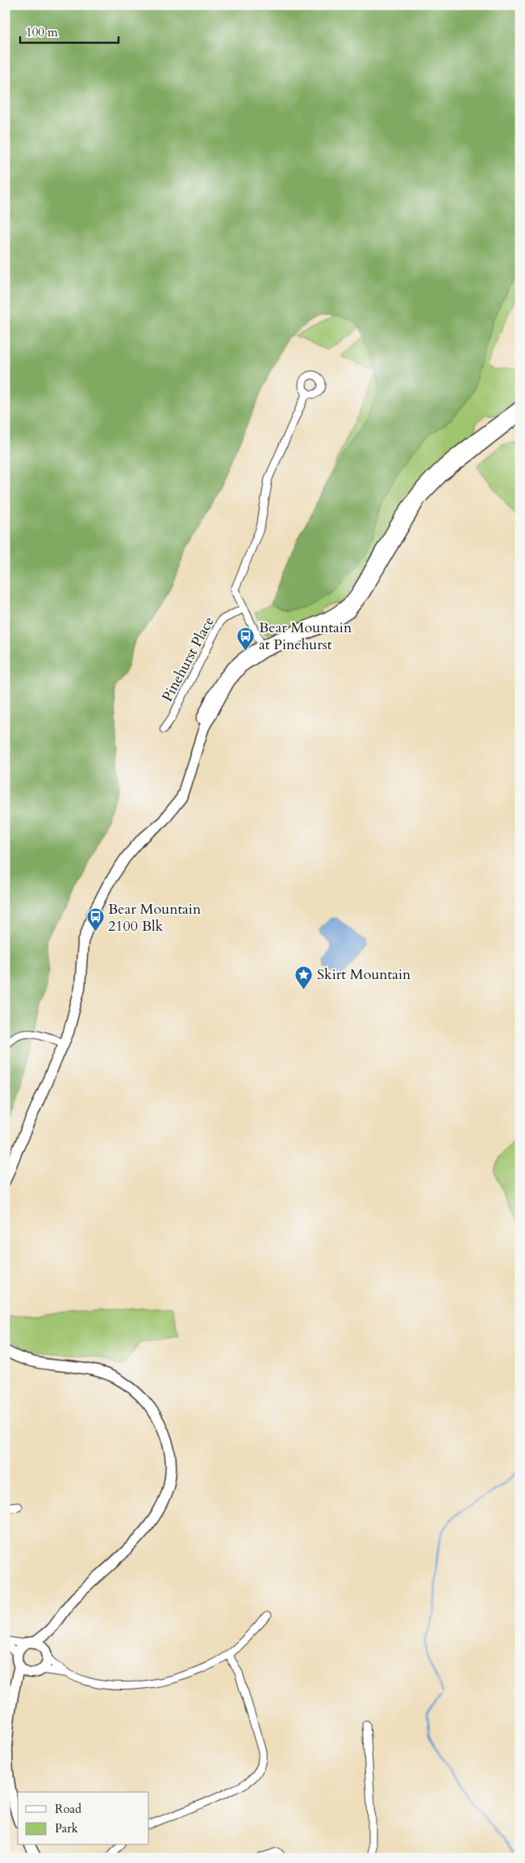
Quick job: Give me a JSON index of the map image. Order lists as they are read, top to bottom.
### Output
{
  "streets": {
    "street": ["Pinehurst Place"]
  },
  "places": {
    "bus stop": ["Bear Mountain at Pinehurst", "Bear Mountain 2100 Blk"],
    "place": ["Skirt Mountain"]
  },
  "legend": ["Road", "Park"],
  "scale_bar": "100 m"
}
